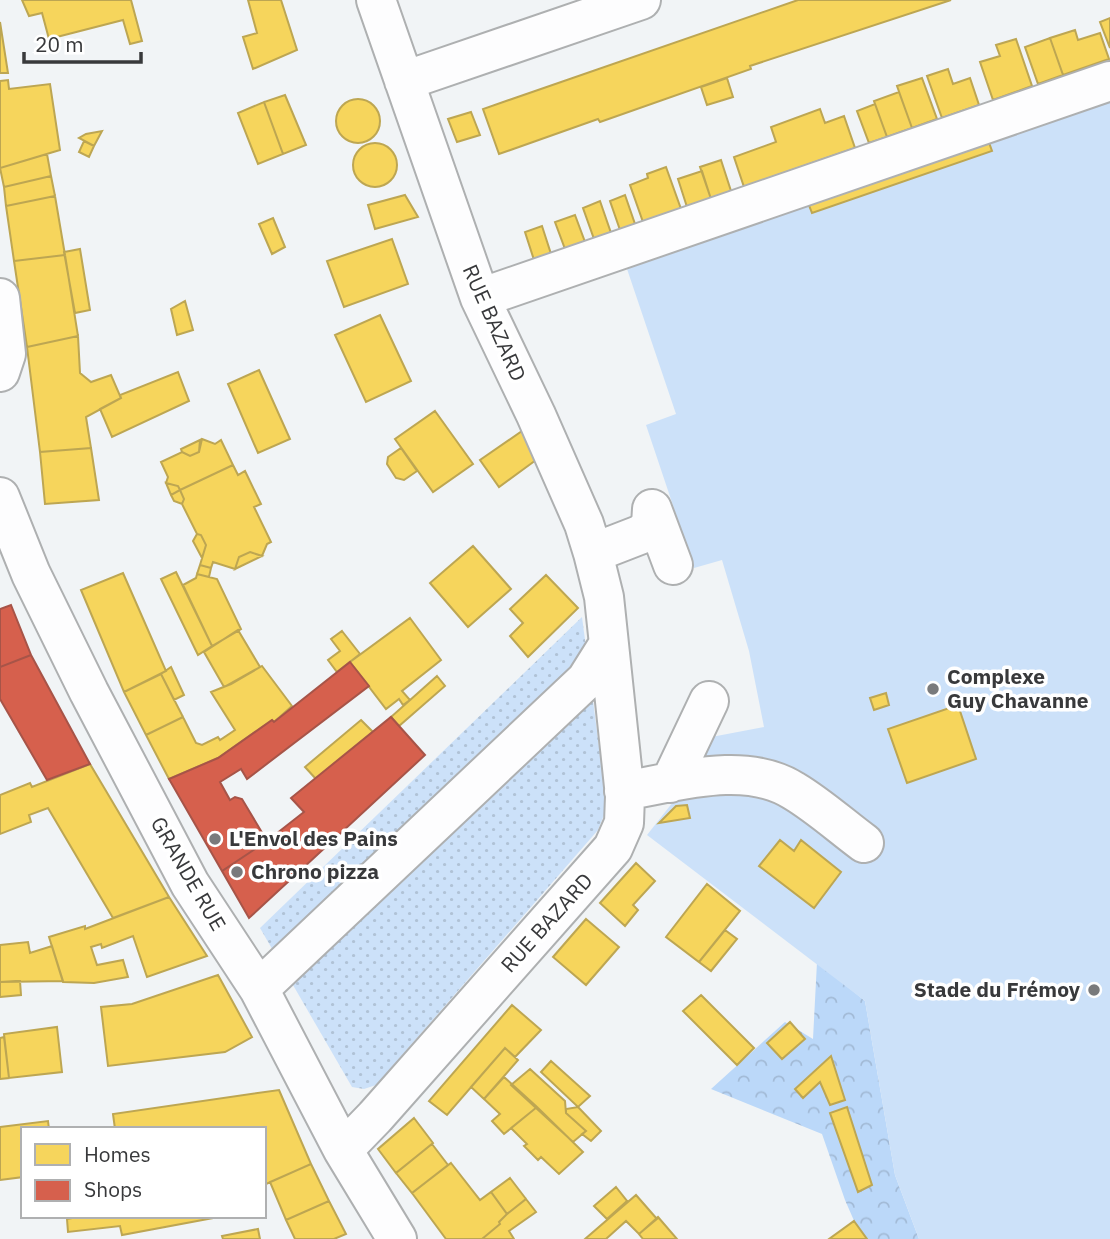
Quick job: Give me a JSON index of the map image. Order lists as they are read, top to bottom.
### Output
{
  "streets": {
    "street": ["RUE BAZARD", "GRANDE RUE"]
  },
  "crossings": [
    ["RUE BAZARD", "GRANDE RUE"]
  ],
  "places": [
    "Complexe Guy Chavanne",
    "L'Envol des Pains",
    "Chrono pizza",
    "Stade du Frémoy"
  ],
  "legend": ["Homes", "Shops"],
  "scale_bar": "20 m"
}
